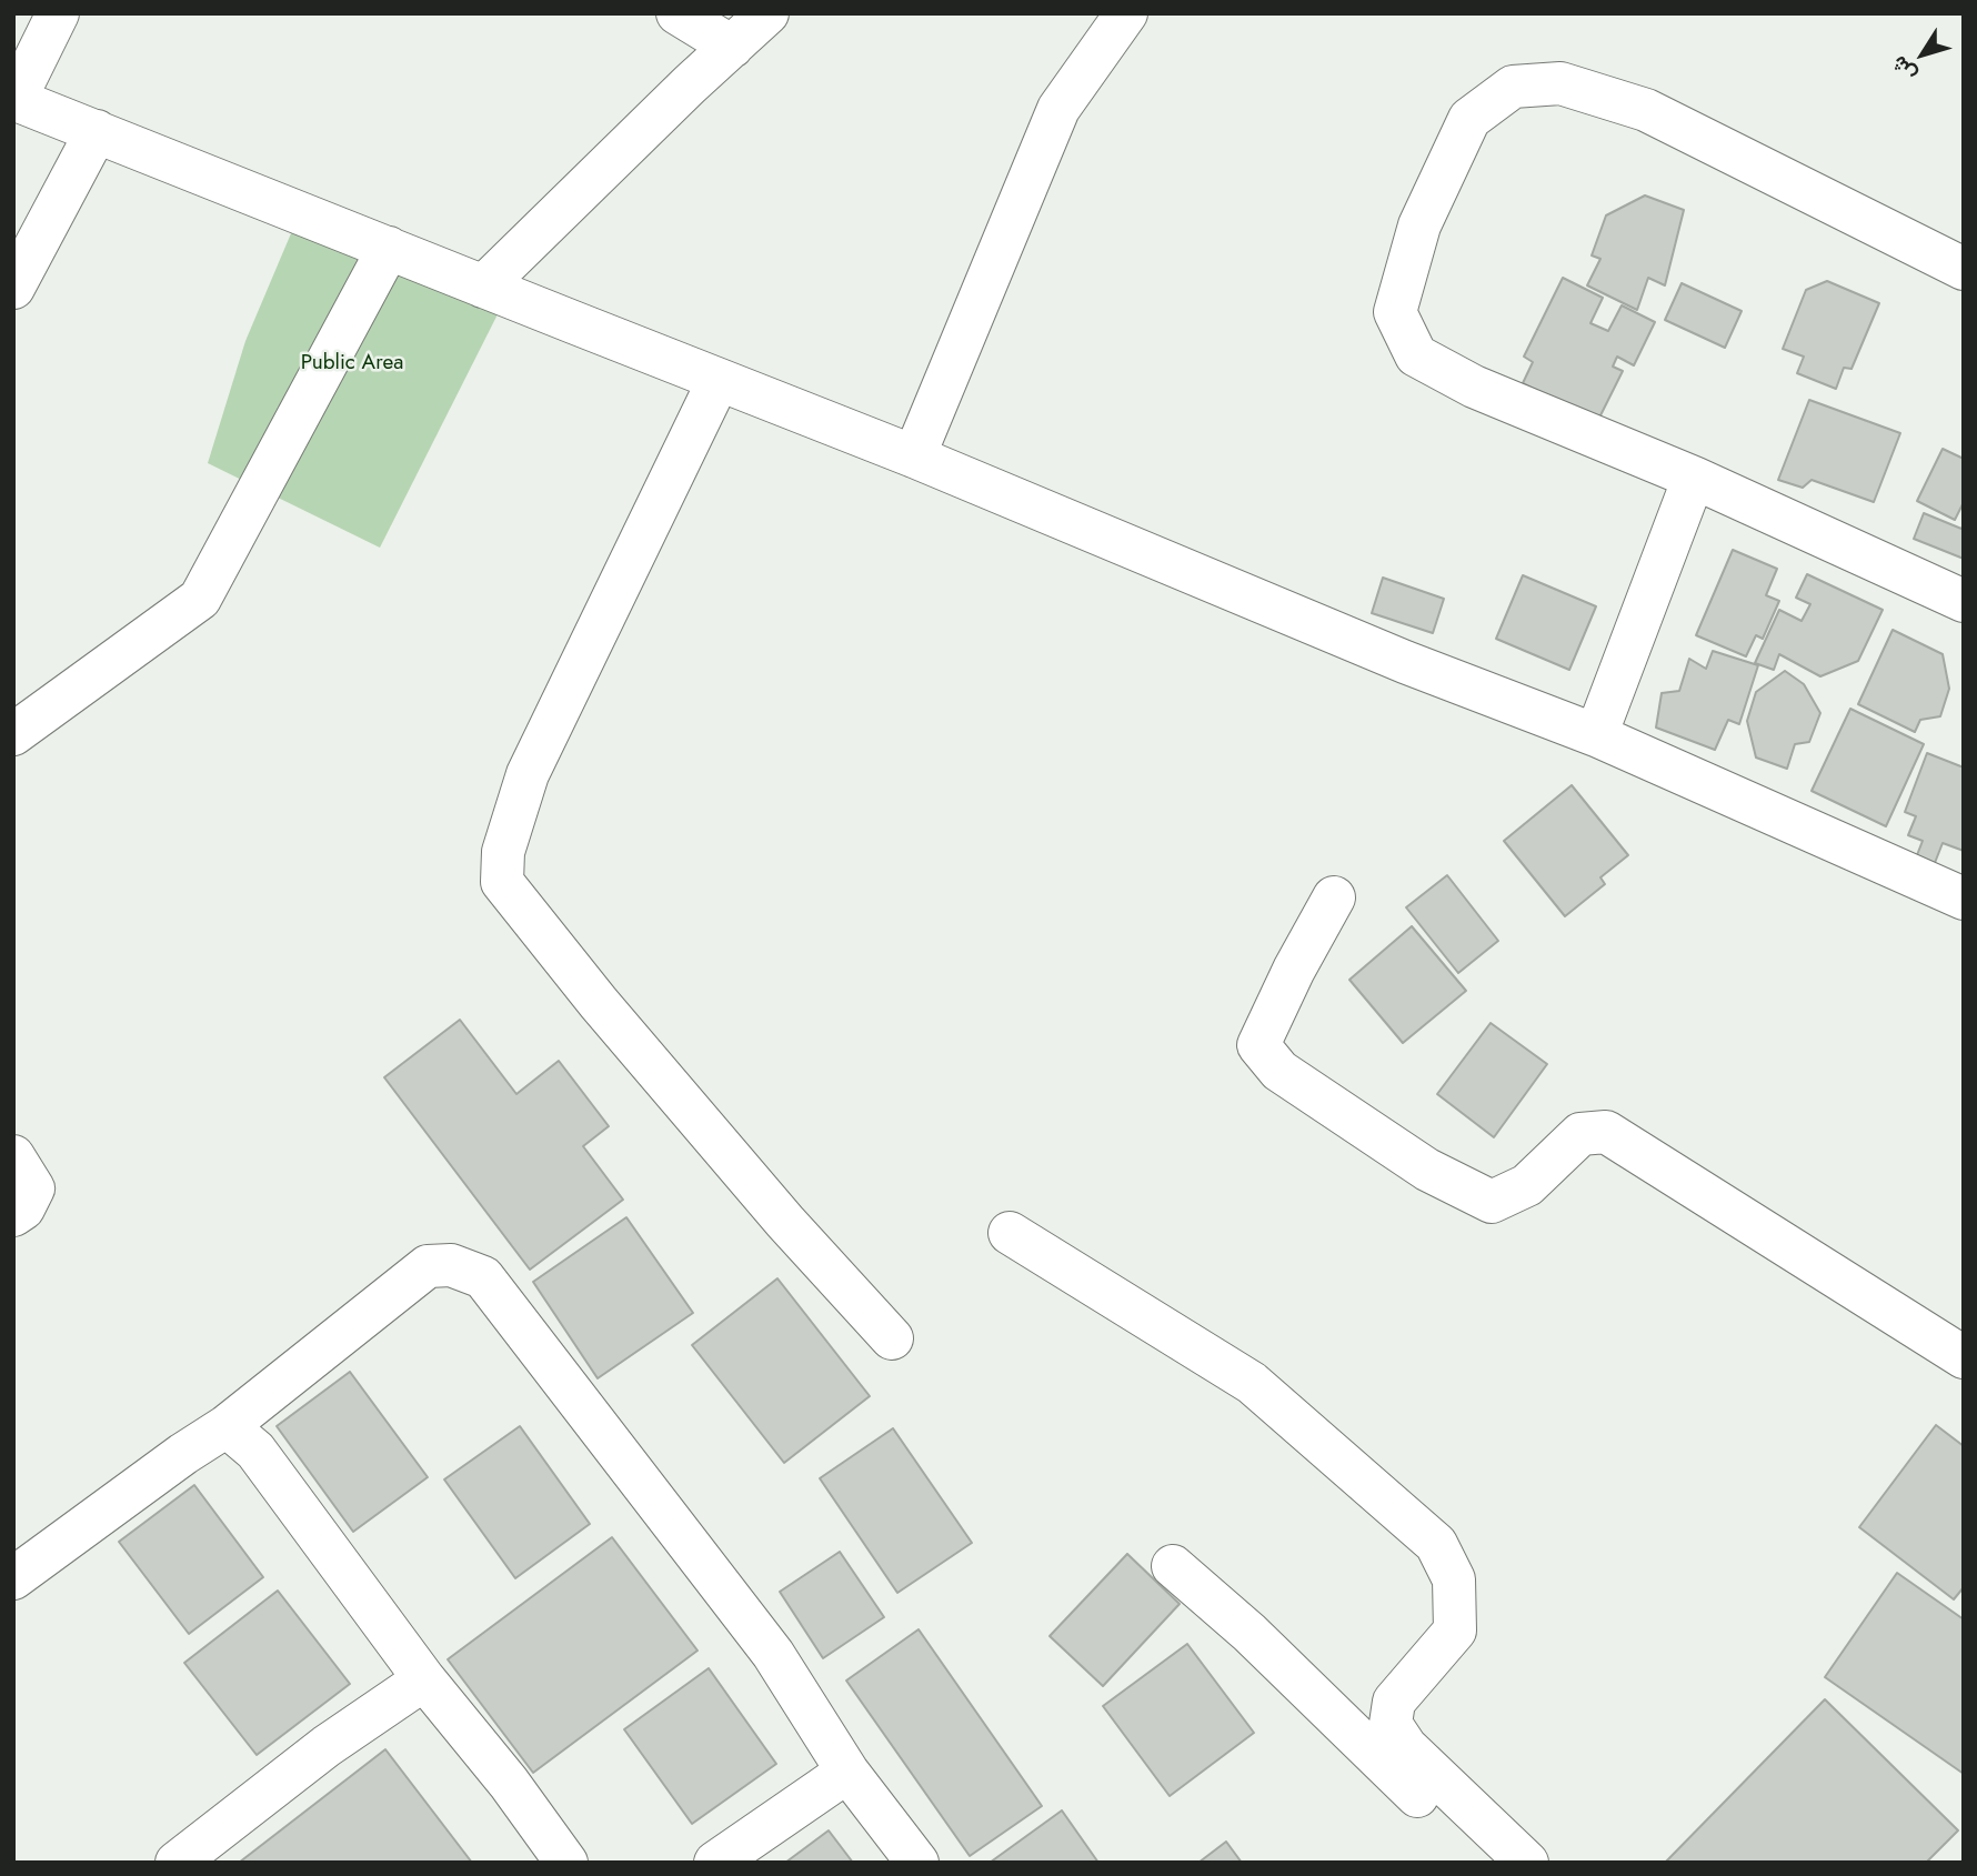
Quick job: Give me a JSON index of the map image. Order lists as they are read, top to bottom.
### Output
{
  "parks": ["Public Area"],
  "north": "bottom left"
}
